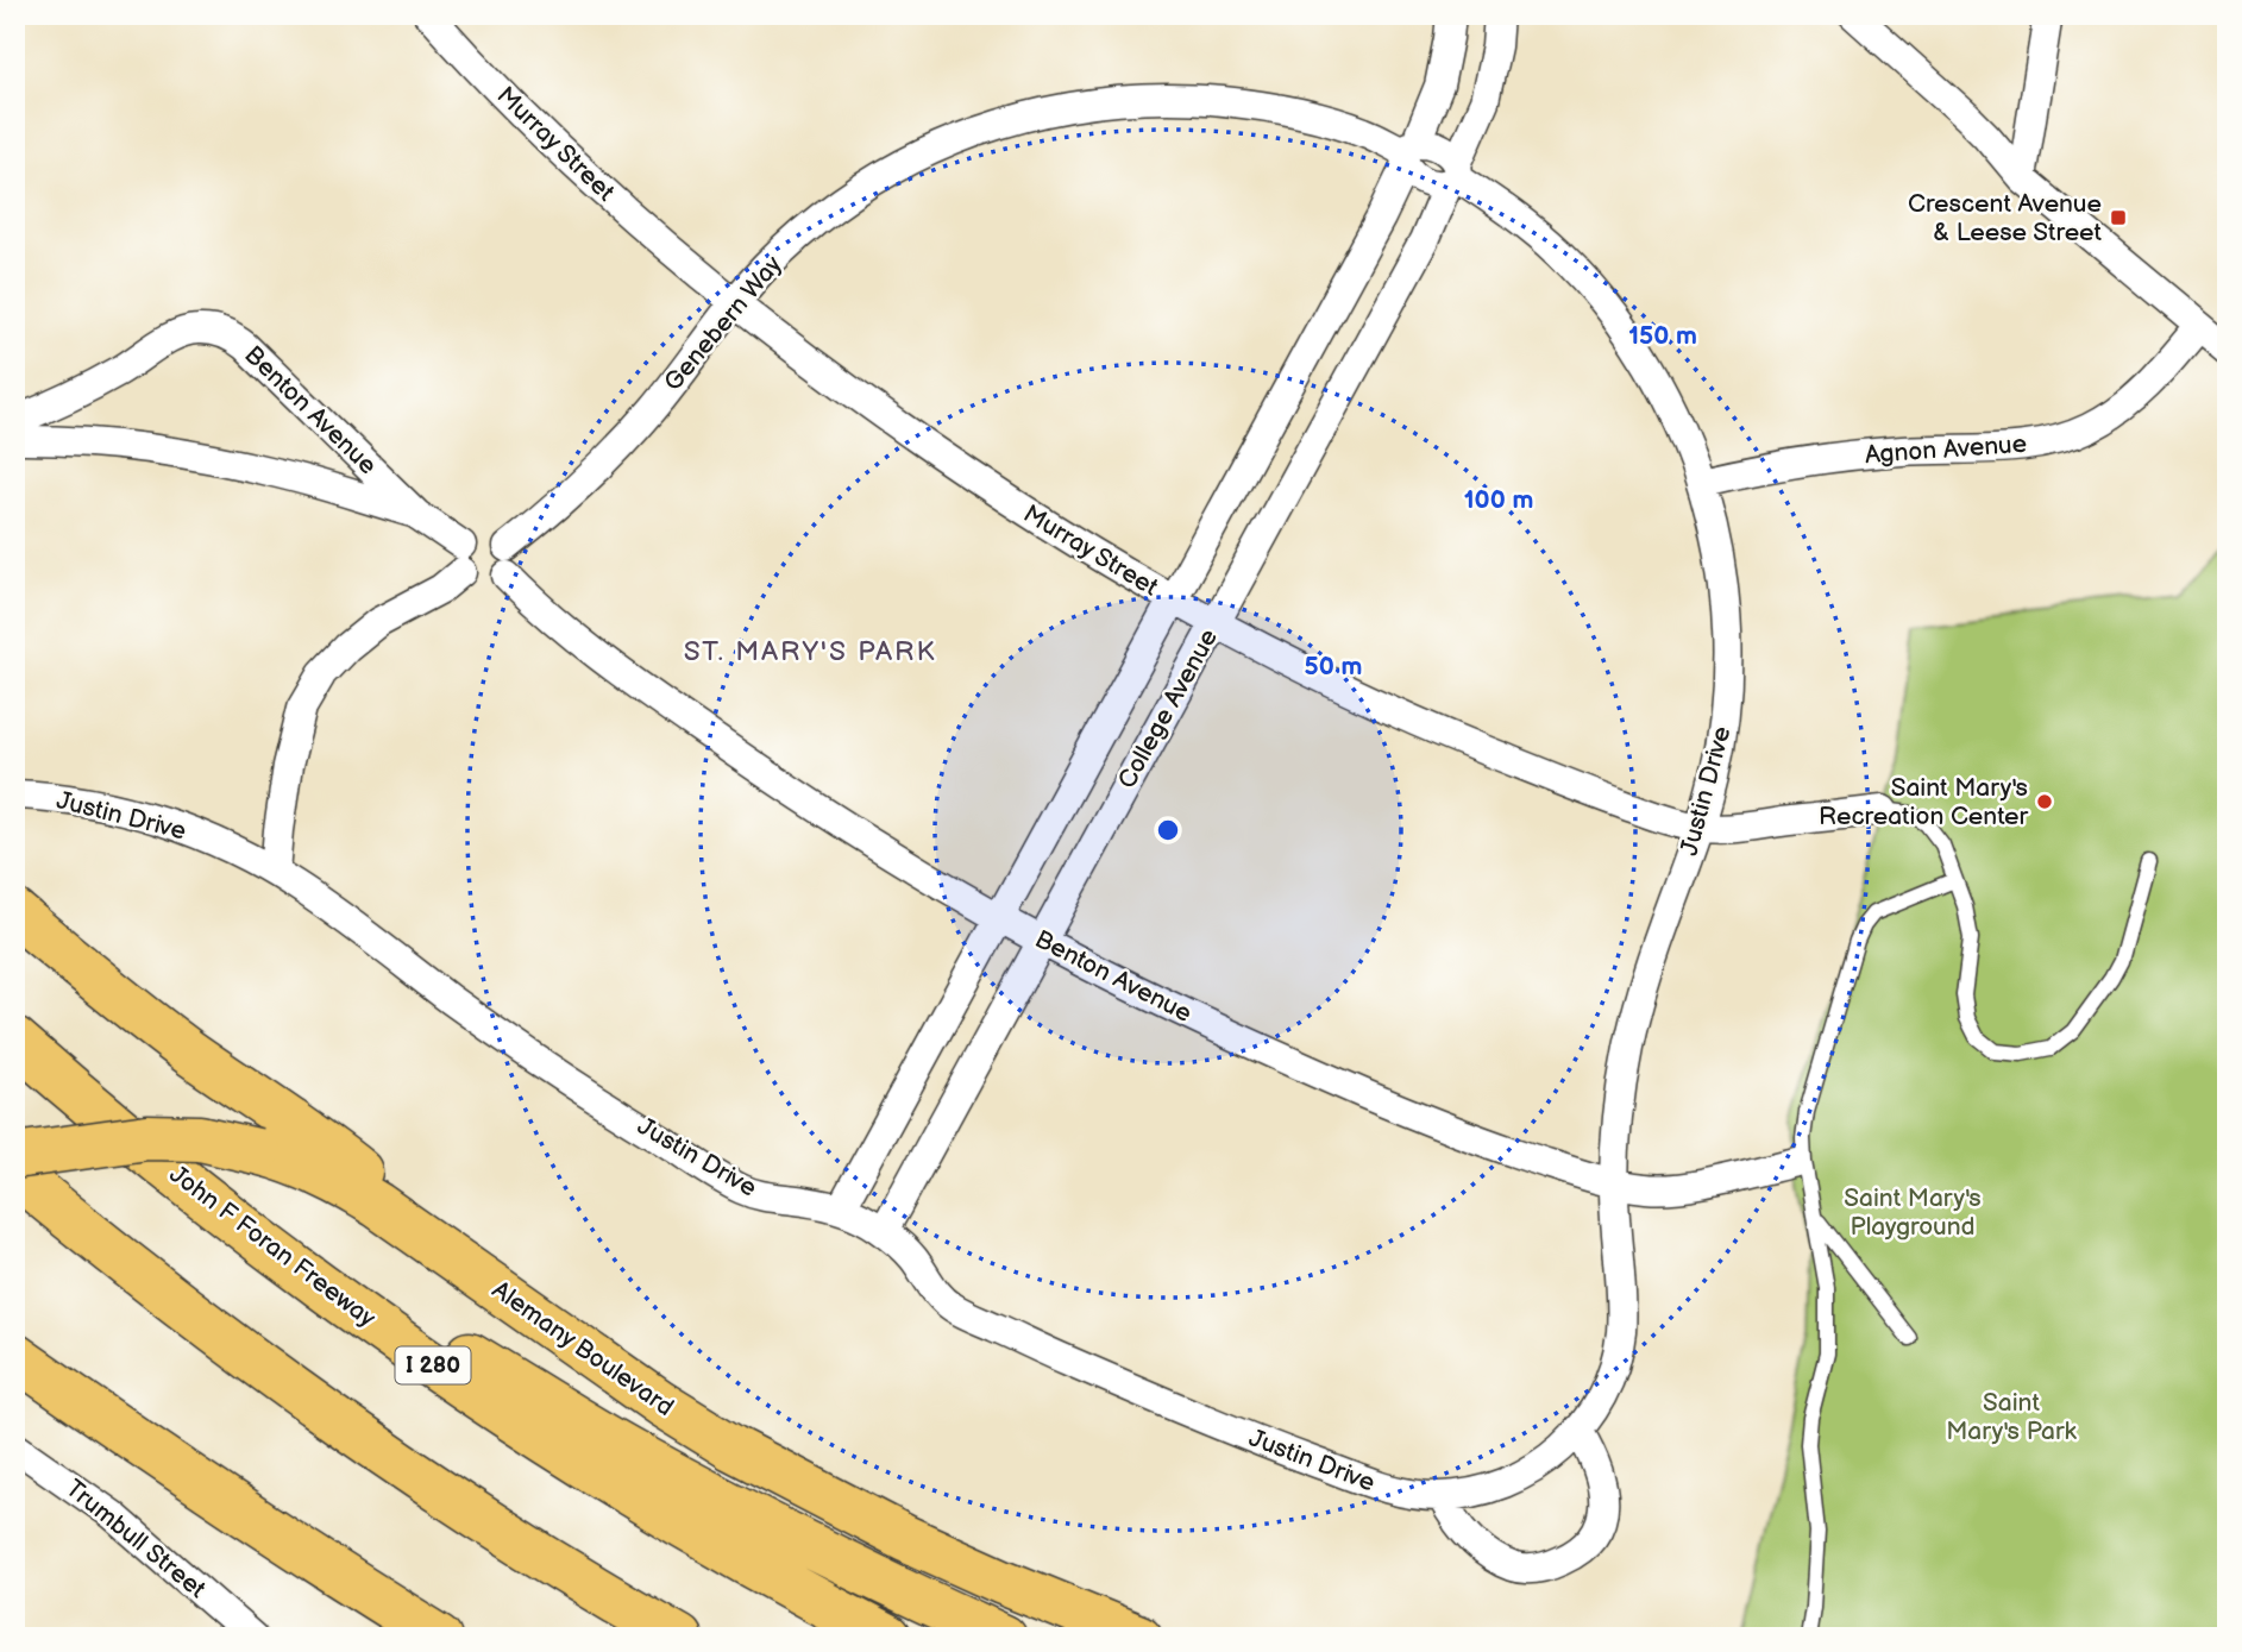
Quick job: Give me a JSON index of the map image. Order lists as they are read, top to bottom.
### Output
{
  "streets": {
    "main road": ["John F Foran Freeway", "Alemany Boulevard", "I 280"],
    "street": [
      "Murray Street",
      "Genebern Way",
      "Benton Avenue",
      "Agnon Avenue",
      "College Avenue",
      "Justin Drive",
      "Trumbull Street"
    ]
  },
  "crossings": [
    ["Murray Street", "Genebern Way"],
    ["Murray Street", "College Avenue"],
    ["Murray Street", "Justin Drive"],
    ["Genebern Way", "Benton Avenue"],
    ["Genebern Way", "College Avenue"],
    ["Genebern Way", "Justin Drive"],
    ["Benton Avenue", "College Avenue"],
    ["Benton Avenue", "Justin Drive"],
    ["Agnon Avenue", "Justin Drive"],
    ["College Avenue", "Justin Drive"]
  ],
  "districts": ["ST. MARY'S PARK"],
  "parks": ["Saint Mary's Playground", "Saint Mary's Park"],
  "places": {
    "transit": ["Crescent Avenue & Leese Street"],
    "other": ["Saint Mary's Recreation Center"]
  },
  "rings": ["150 m", "100 m", "50 m"]
}
